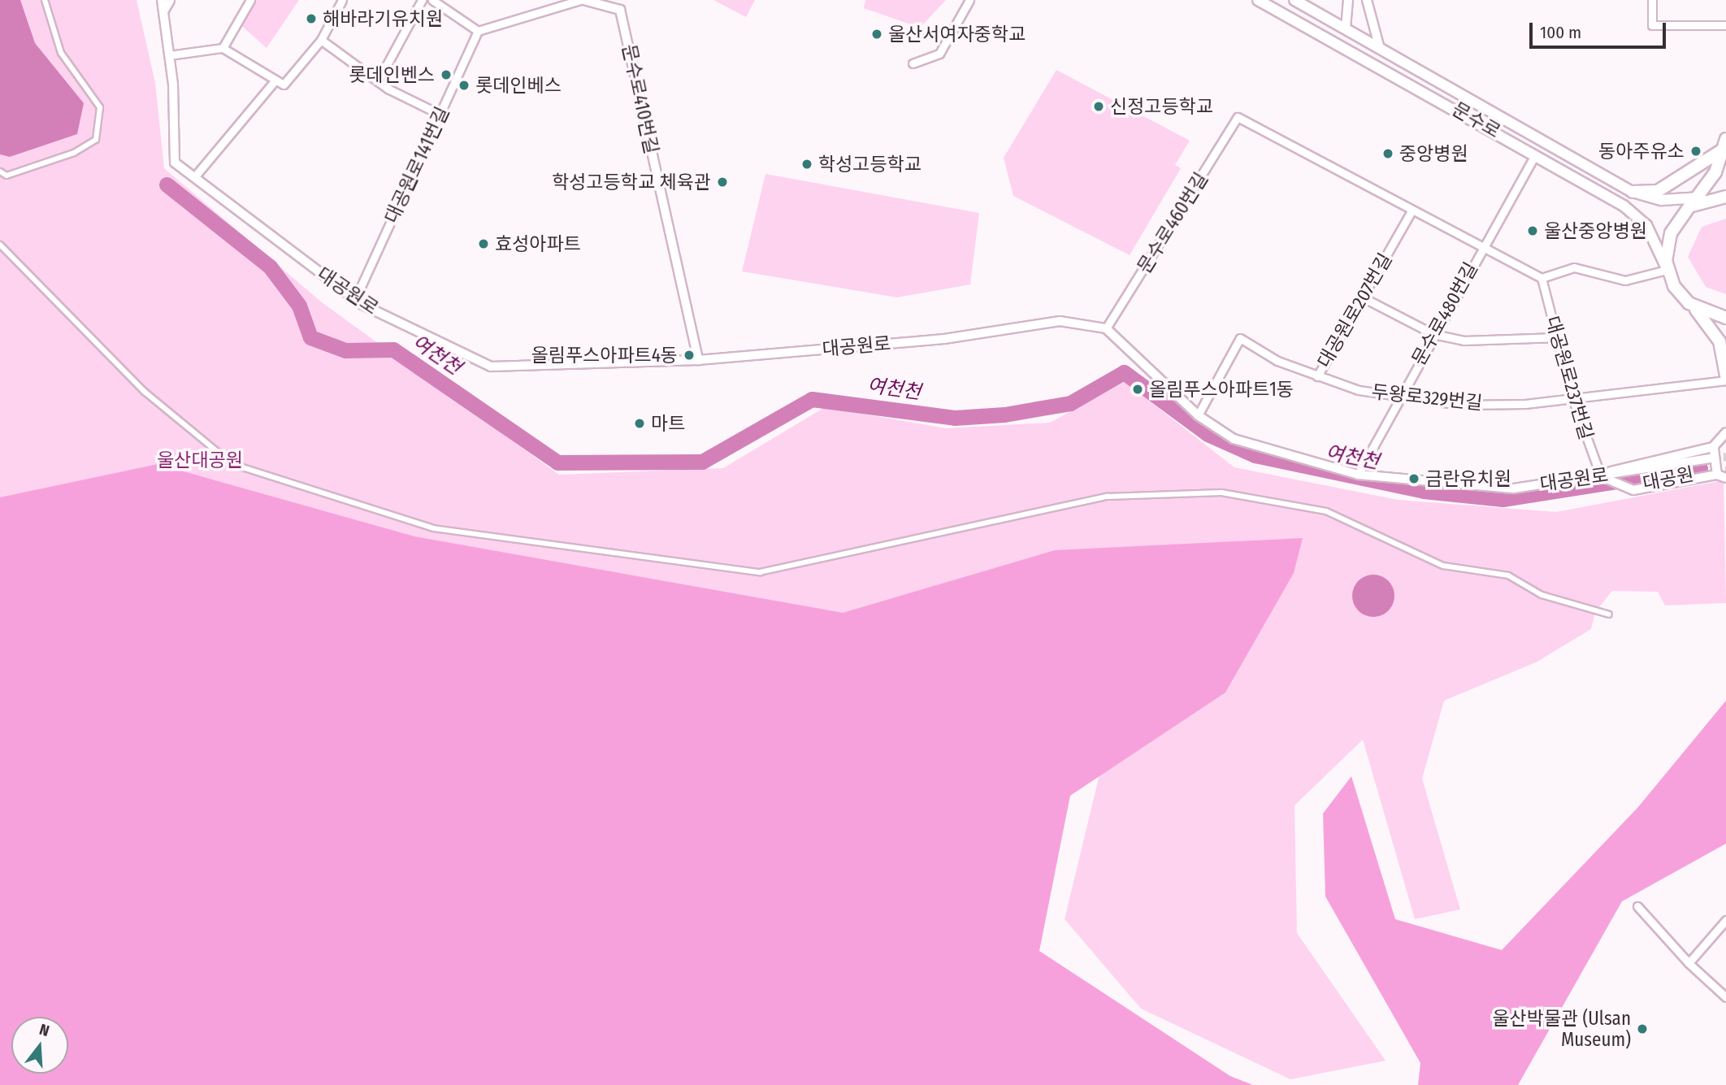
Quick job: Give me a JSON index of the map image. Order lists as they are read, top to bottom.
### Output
{
  "streets": {
    "main road": ["문수로"],
    "street": [
      "문수로410번길",
      "대공원로141번길",
      "문수로460번길",
      "대공원로",
      "대공원로207번길",
      "문수로480번길",
      "대공원로237번길",
      "두왕로329번길"
    ]
  },
  "crossings": [
    ["문수로410번길", "대공원로"],
    ["문수로", "문수로480번길"],
    ["대공원로141번길", "대공원로"],
    ["문수로460번길", "대공원로"],
    ["문수로460번길", "대공원로207번길"],
    ["대공원로", "대공원로207번길"],
    ["대공원로", "문수로480번길"],
    ["대공원로", "대공원로237번길"],
    ["대공원로207번길", "두왕로329번길"],
    ["문수로480번길", "두왕로329번길"],
    ["대공원로237번길", "두왕로329번길"]
  ],
  "water": ["여천천"],
  "parks": ["울산대공원"],
  "places": [
    "해바라기유치원",
    "울산서여자중학교",
    "롯데인벤스",
    "롯데인베스",
    "신정고등학교",
    "동아주유소",
    "중앙병원",
    "학성고등학교",
    "학성고등학교 체육관",
    "울산중앙병원",
    "효성아파트",
    "올림푸스아파트4동",
    "올림푸스아파트1동",
    "마트",
    "금란유치원",
    "울산박물관 (Ulsan Museum)"
  ],
  "scale_bar": "100 m",
  "north": "top"
}
